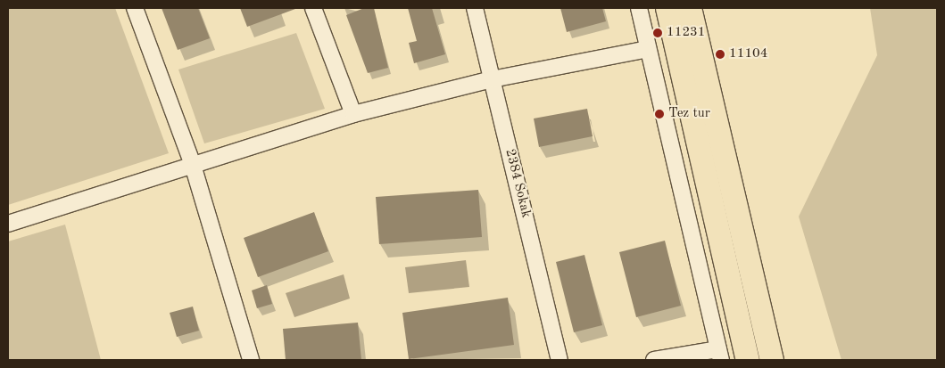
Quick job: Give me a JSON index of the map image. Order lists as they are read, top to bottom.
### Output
{
  "streets": {
    "street": ["2384 Sokak"]
  },
  "places": ["11231", "11104", "Tez tur"]
}
